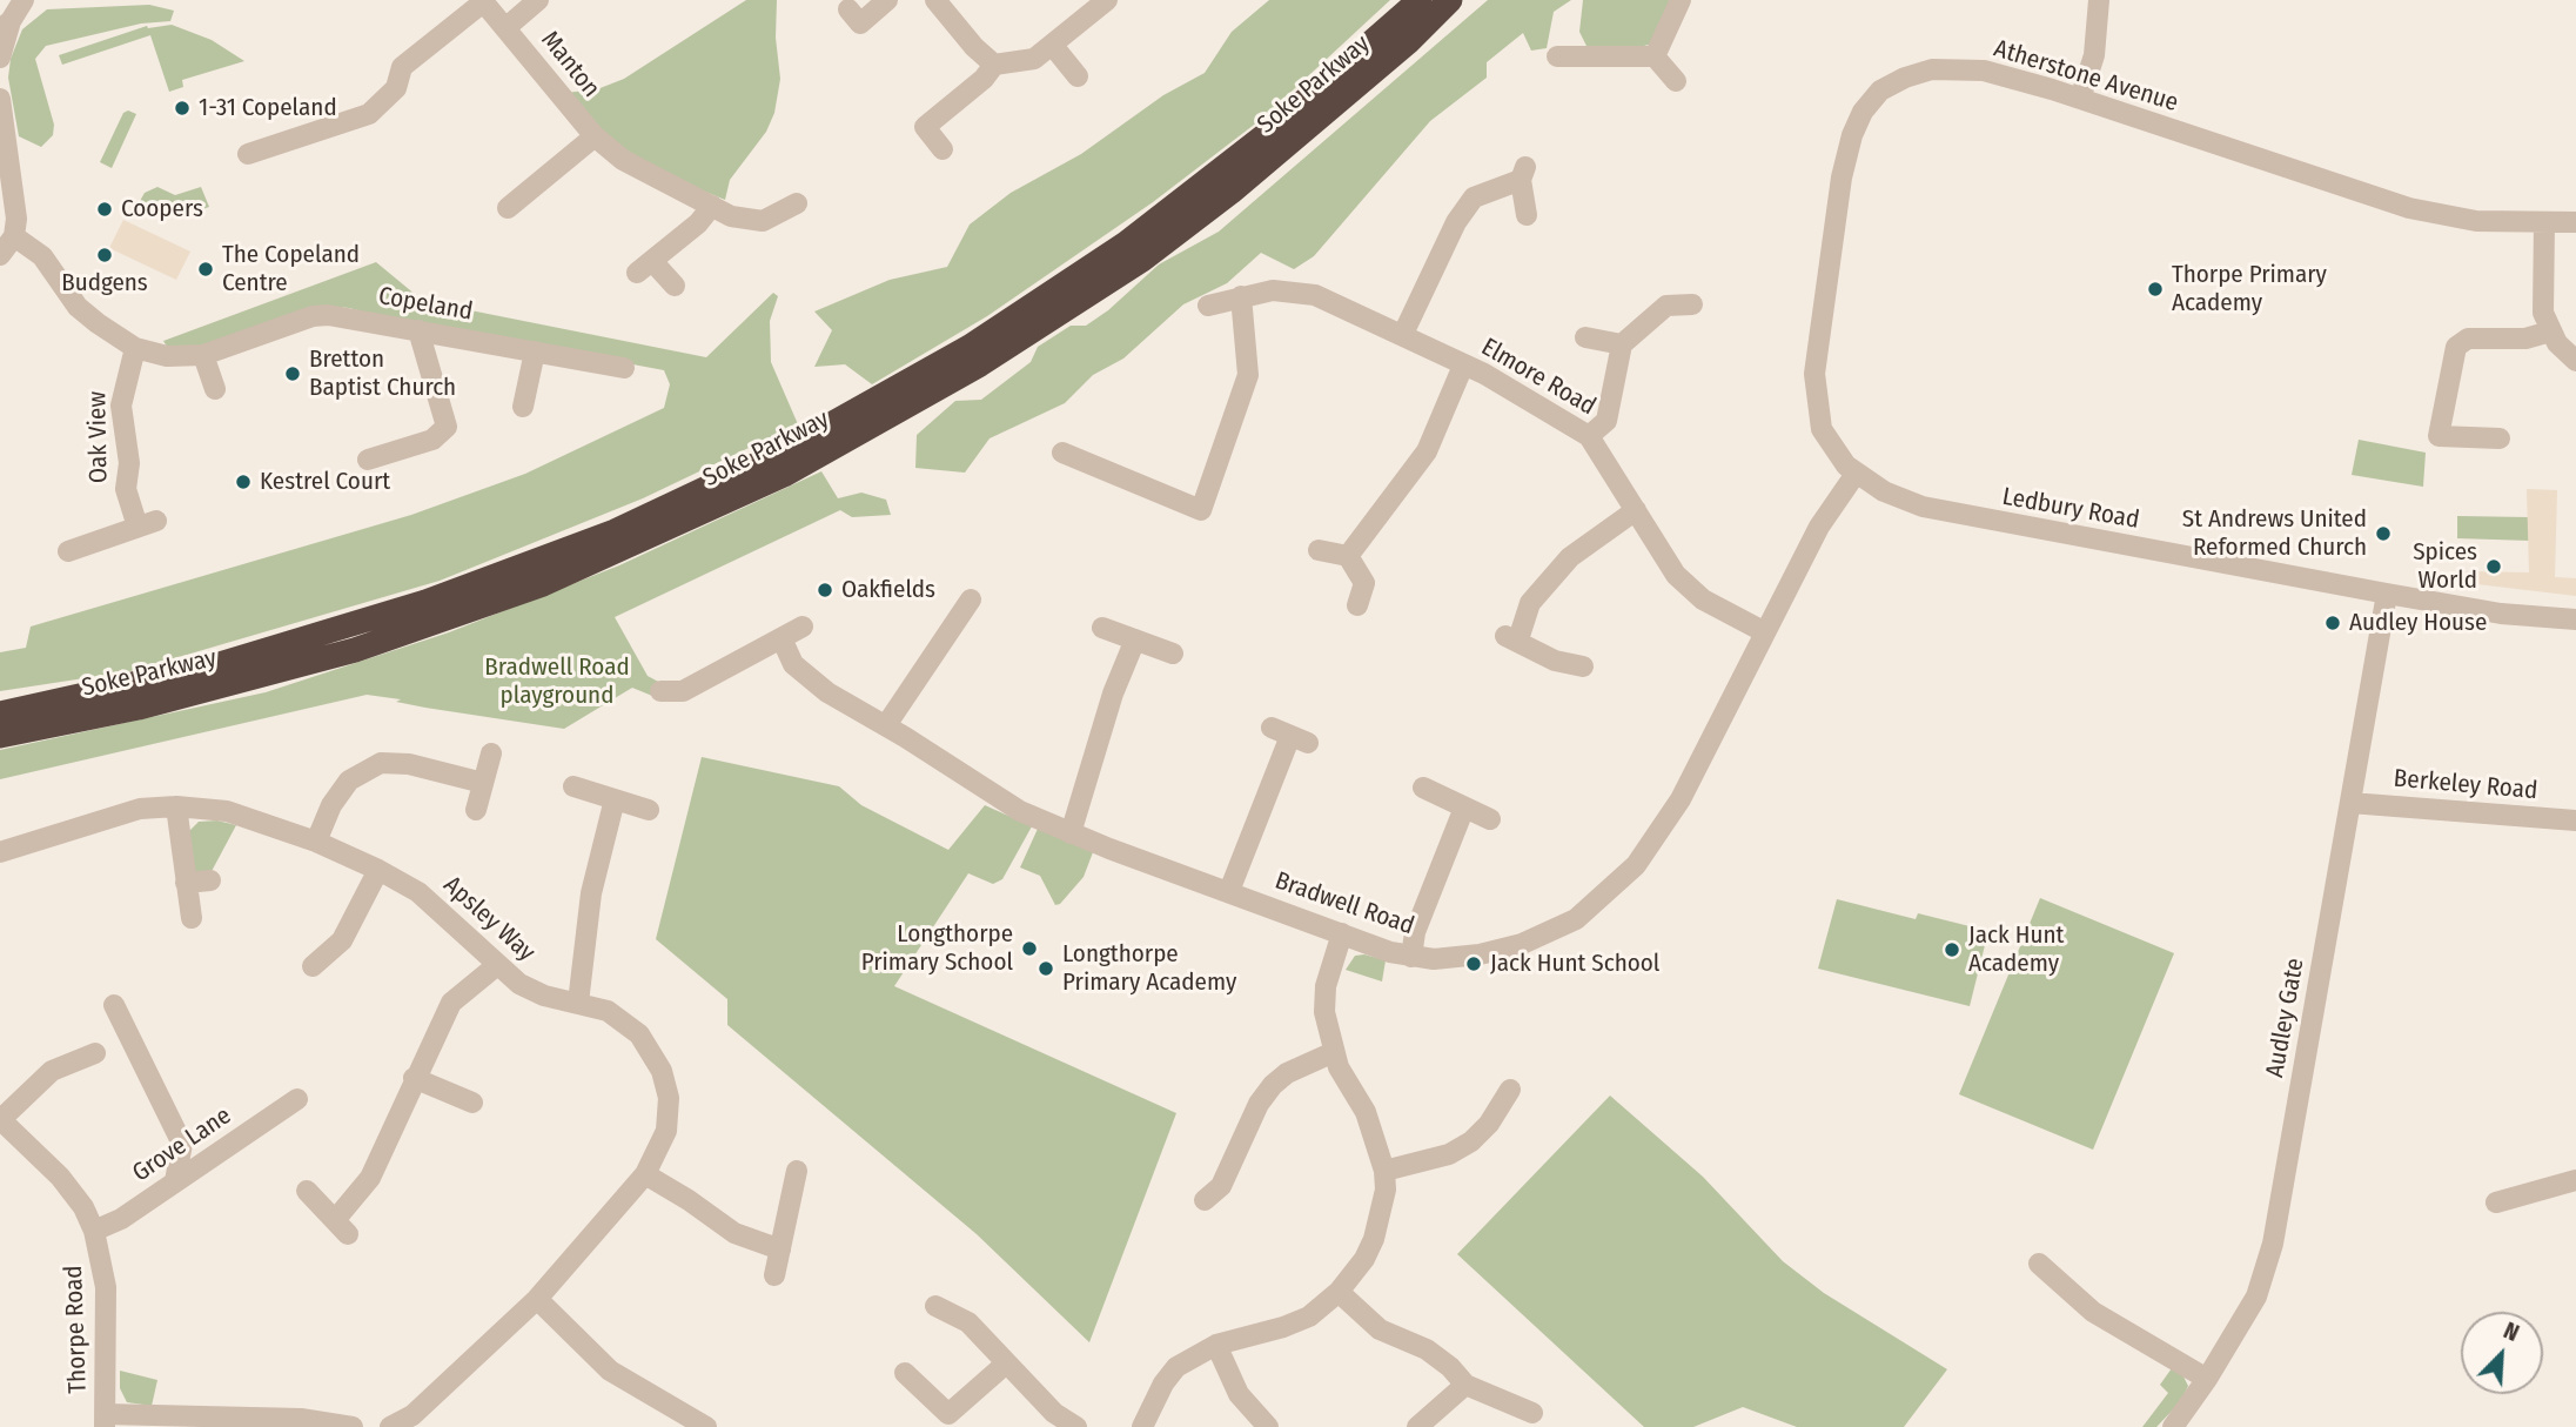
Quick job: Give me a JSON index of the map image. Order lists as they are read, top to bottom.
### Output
{
  "streets": {
    "highway": ["Soke Parkway"],
    "street": [
      "Manton",
      "Atherstone Avenue",
      "Copeland",
      "Elmore Road",
      "Oak View",
      "Ledbury Road",
      "Berkeley Road",
      "Bradwell Road",
      "Apsley Way",
      "Audley Gate",
      "Grove Lane",
      "Thorpe Road"
    ]
  },
  "crossings": [
    ["Atherstone Avenue", "Ledbury Road"],
    ["Atherstone Avenue", "Bradwell Road"],
    ["Copeland", "Oak View"],
    ["Elmore Road", "Bradwell Road"],
    ["Ledbury Road", "Bradwell Road"],
    ["Ledbury Road", "Audley Gate"],
    ["Berkeley Road", "Audley Gate"],
    ["Grove Lane", "Thorpe Road"]
  ],
  "parks": ["Bradwell Road playground"],
  "places": [
    "1-31 Copeland",
    "Coopers",
    "Budgens",
    "The Copeland Centre",
    "Thorpe Primary Academy",
    "Bretton Baptist Church",
    "Kestrel Court",
    "St Andrews United Reformed Church",
    "Spices World",
    "Oakfields",
    "Audley House",
    "Longthorpe Primary School",
    "Jack Hunt Academy",
    "Jack Hunt School",
    "Longthorpe Primary Academy"
  ],
  "north": "top right"
}
